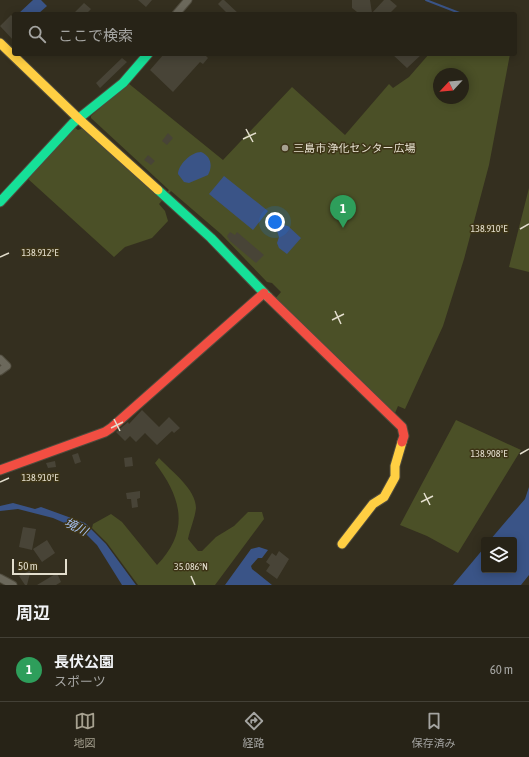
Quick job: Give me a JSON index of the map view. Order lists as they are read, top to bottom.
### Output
{
  "water": ["境川"],
  "places": ["三島市 浄化センター広場"],
  "scale_bar": "50 m",
  "north": "bottom left",
  "page": {
    "search": "ここで検索",
    "pins": "1",
    "scale": "50 m",
    "heading": "周辺",
    "list": [
      {
        "mark": "1",
        "name": "長伏公園",
        "note": "スポーツ",
        "value": "60 m"
      }
    ],
    "nav": ["地図", "経路", "保存済み"]
  },
  "coordinates": [
    "138.910°E",
    "138.912°E",
    "138.908°E",
    "35.086°N"
  ]
}
